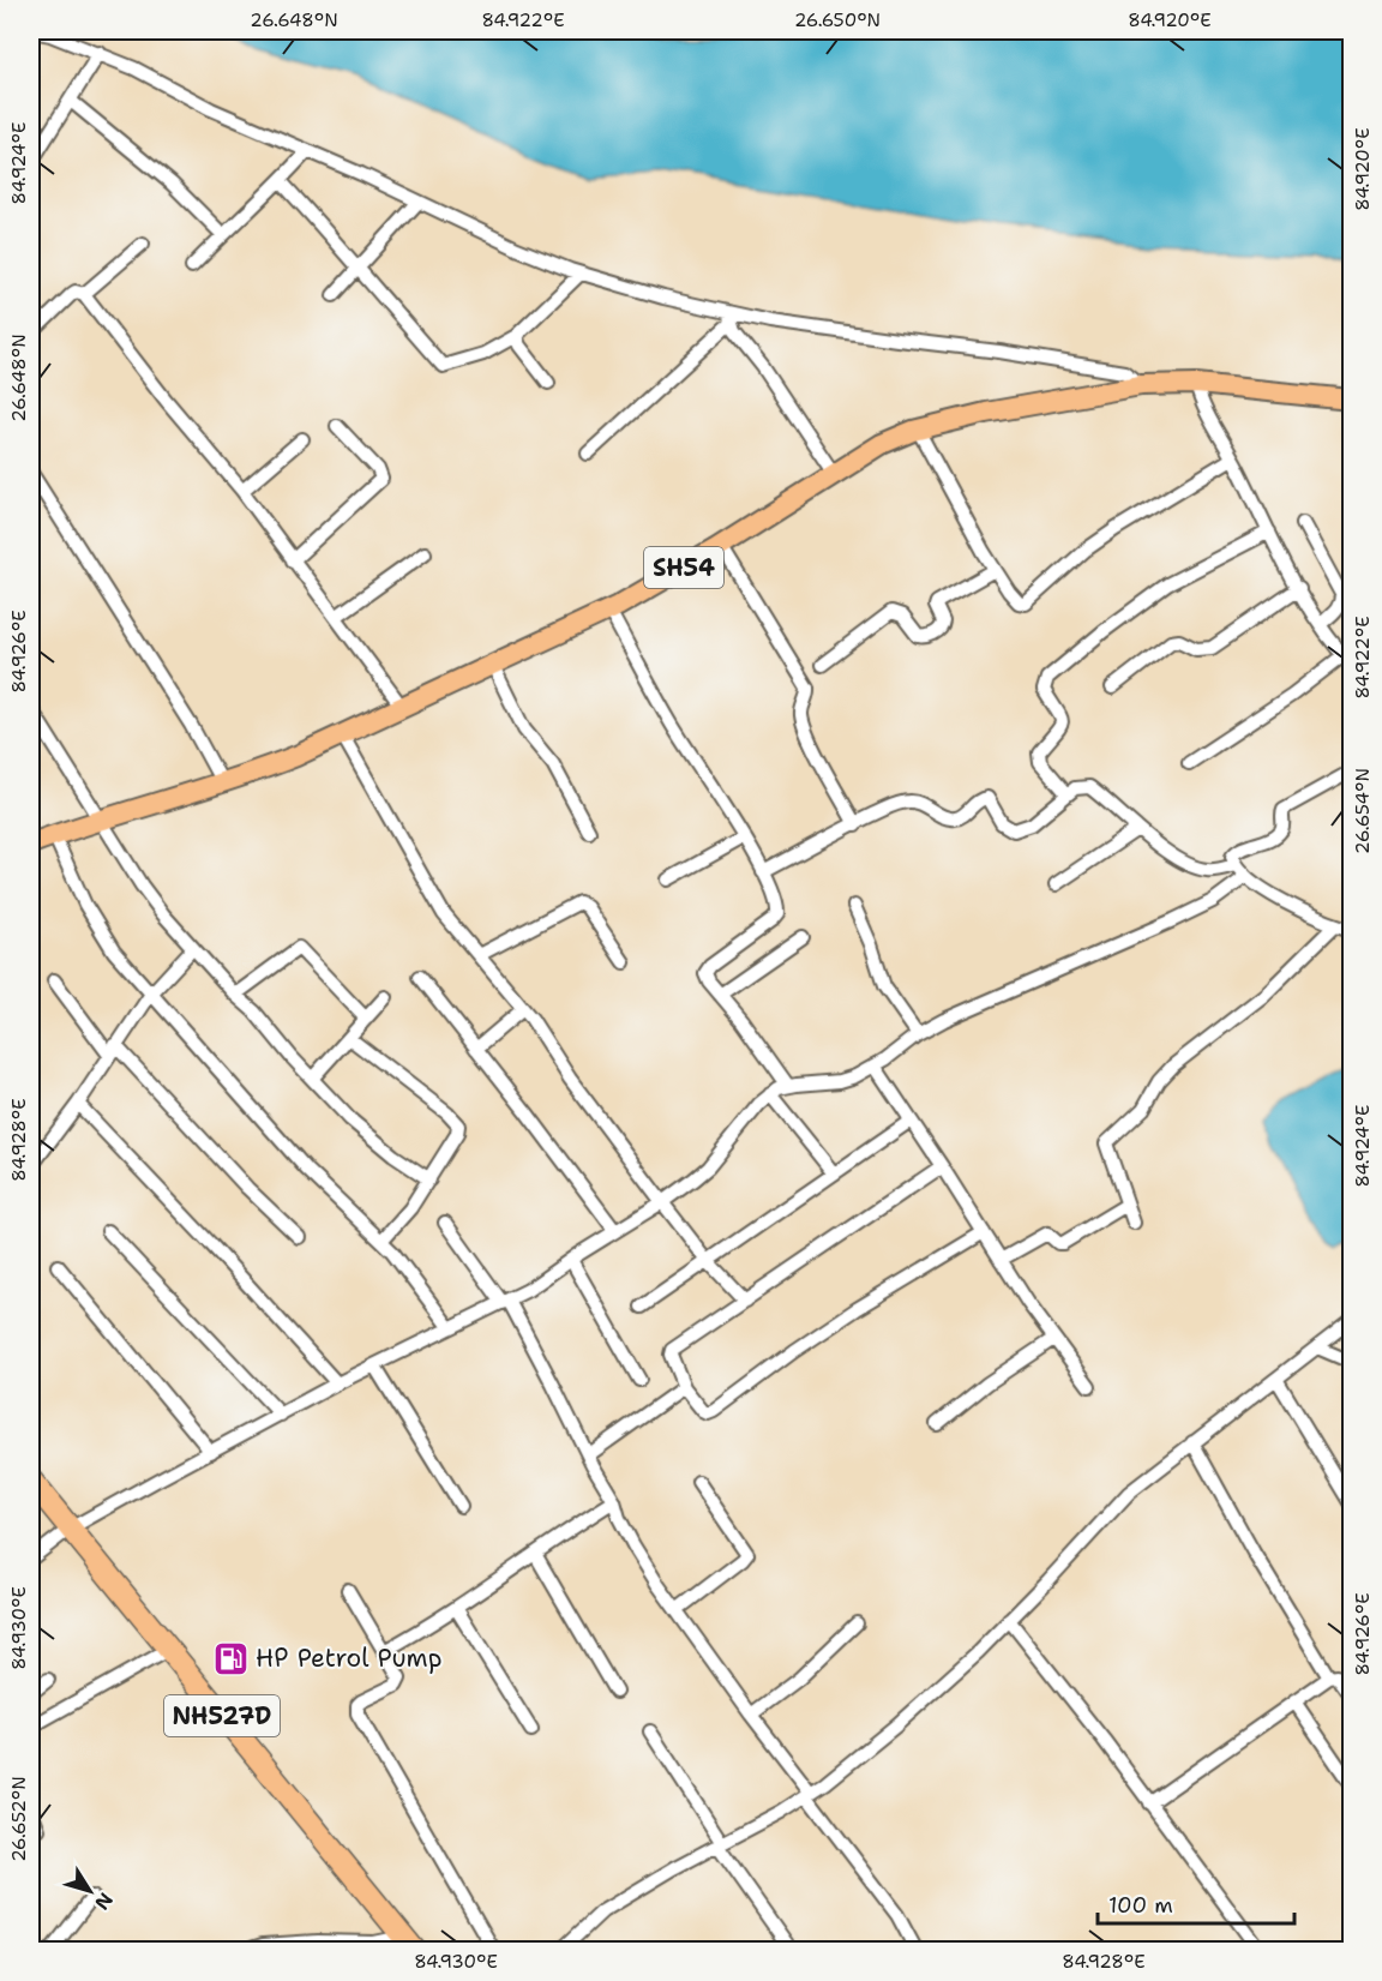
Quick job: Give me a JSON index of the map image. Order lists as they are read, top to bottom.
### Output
{
  "streets": {
    "highway": ["NH527D"],
    "main road": ["SH54"]
  },
  "places": {
    "fuel station": ["HP Petrol Pump"]
  },
  "scale_bar": "100 m",
  "north": "bottom right",
  "coordinates": [
    "26.648°N",
    "84.922°E",
    "26.650°N",
    "84.920°E",
    "84.924°E",
    "84.926°E",
    "26.654°N",
    "84.928°E",
    "84.930°E",
    "26.652°N"
  ]
}
